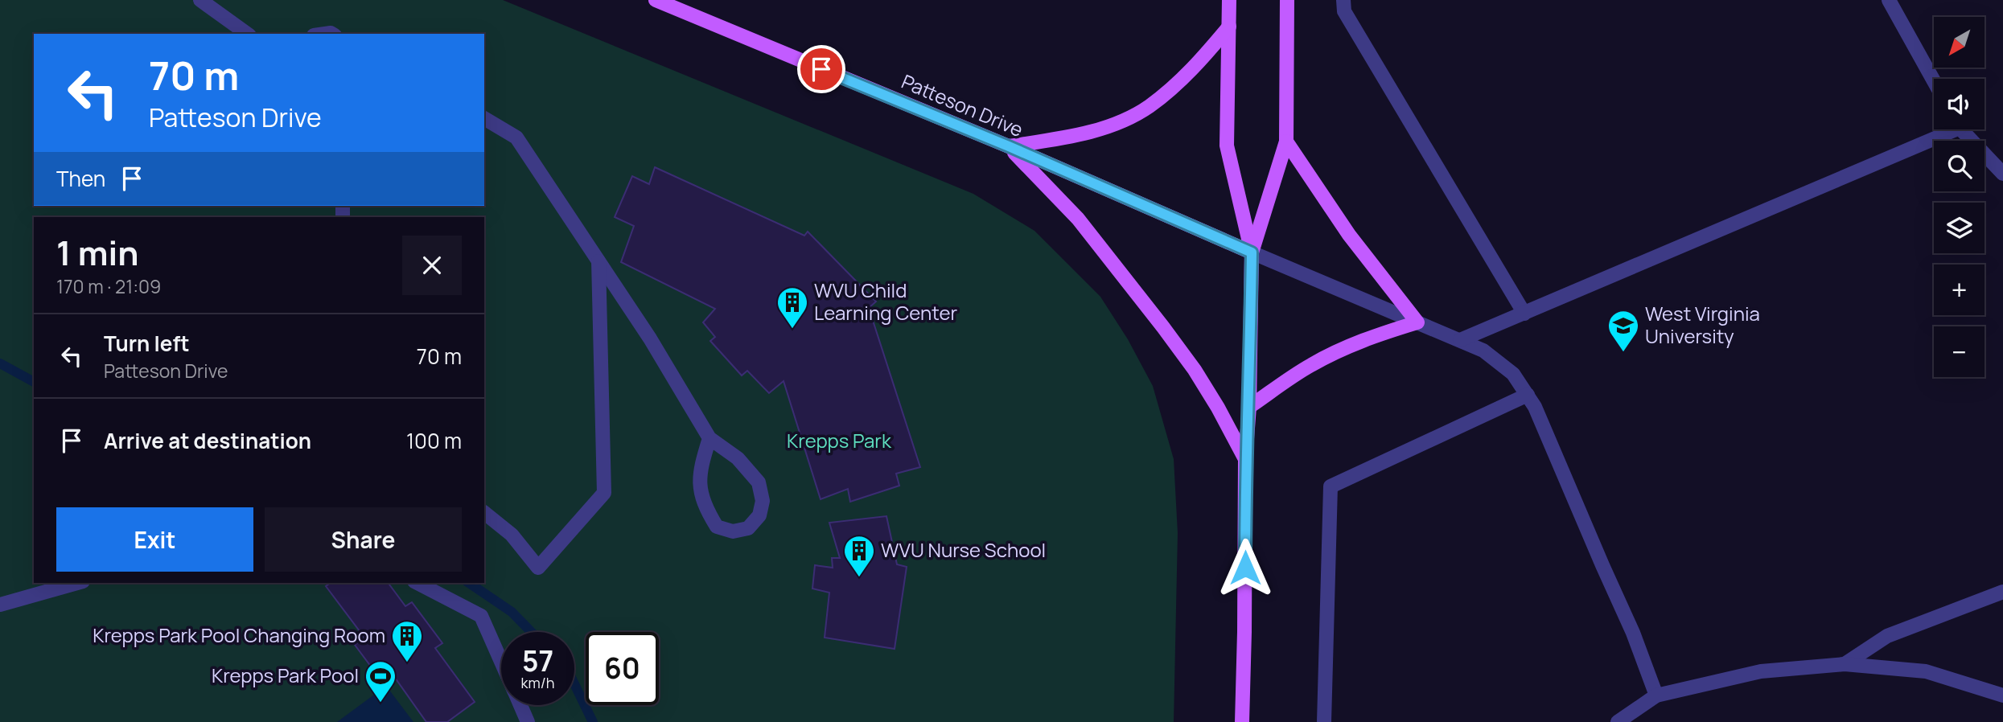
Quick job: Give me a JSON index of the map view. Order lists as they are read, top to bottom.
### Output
{
  "streets": {
    "main road": ["Patteson Drive"]
  },
  "parks": ["Krepps Park"],
  "places": {
    "building": ["WVU Child Learning Center", "WVU Nurse School", "Krepps Park Pool Changing Room"],
    "school or university": ["West Virginia University"],
    "sports": ["Krepps Park Pool"]
  },
  "north": "bottom left",
  "page": {
    "map_buttons": ["+", "−"],
    "turn": ["70 m", "Patteson Drive"],
    "then": "Then",
    "heading": ["1 min", "170 m · 21:09"],
    "list": [
      {
        "name": "Turn left",
        "note": "Patteson Drive",
        "value": "70 m"
      },
      {
        "name": "Arrive at destination",
        "value": "100 m"
      }
    ],
    "buttons": ["Exit", "Share"],
    "speed": "57 km/h",
    "limit": "60"
  }
}
